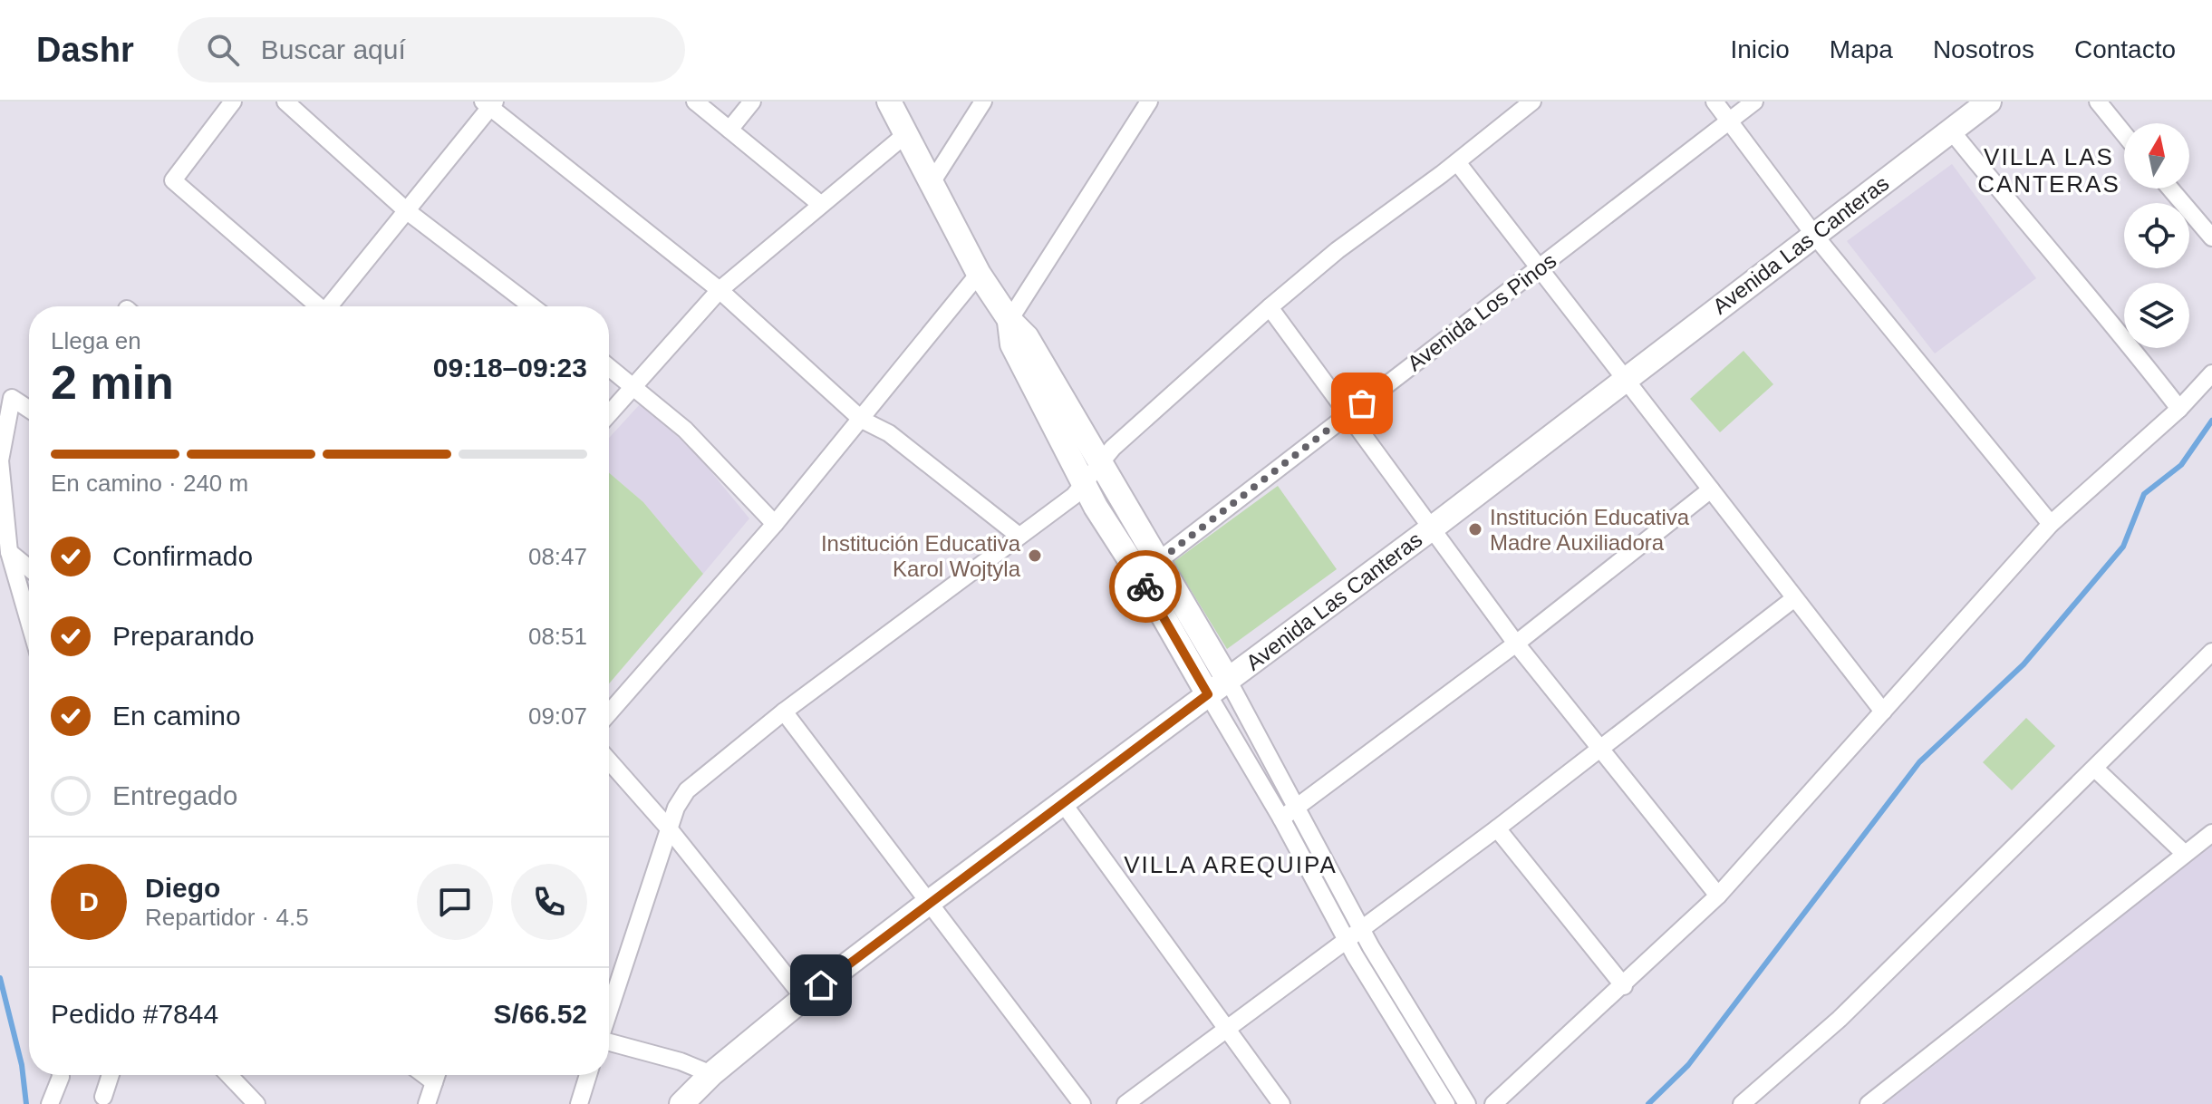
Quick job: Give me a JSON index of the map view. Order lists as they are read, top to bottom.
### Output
{
  "streets": {
    "street": ["Avenida Las Canteras", "Avenida Los Pinos"]
  },
  "districts": ["VILLA LAS CANTERAS", "VILLA AREQUIPA"],
  "places": ["Institución Educativa Madre Auxiliadora", "Institución Educativa Karol Wojtyla"],
  "north": "top",
  "page": {
    "header": "Dashr",
    "search": "Buscar aquí",
    "nav": [
      "Inicio",
      "Mapa",
      "Nosotros",
      "Contacto"
    ],
    "heading": ["2 min", "Llega en", "09:18–09:23"],
    "panel": [
      "Diego",
      "Repartidor · 4.5",
      "Pedido #7844",
      "S/66.52"
    ],
    "bar": "En camino · 240 m",
    "list": [
      ["Confirmado", "08:47"],
      ["Preparando", "08:51"],
      ["En camino", "09:07"],
      "Entregado"
    ],
    "round": "D"
  }
}
